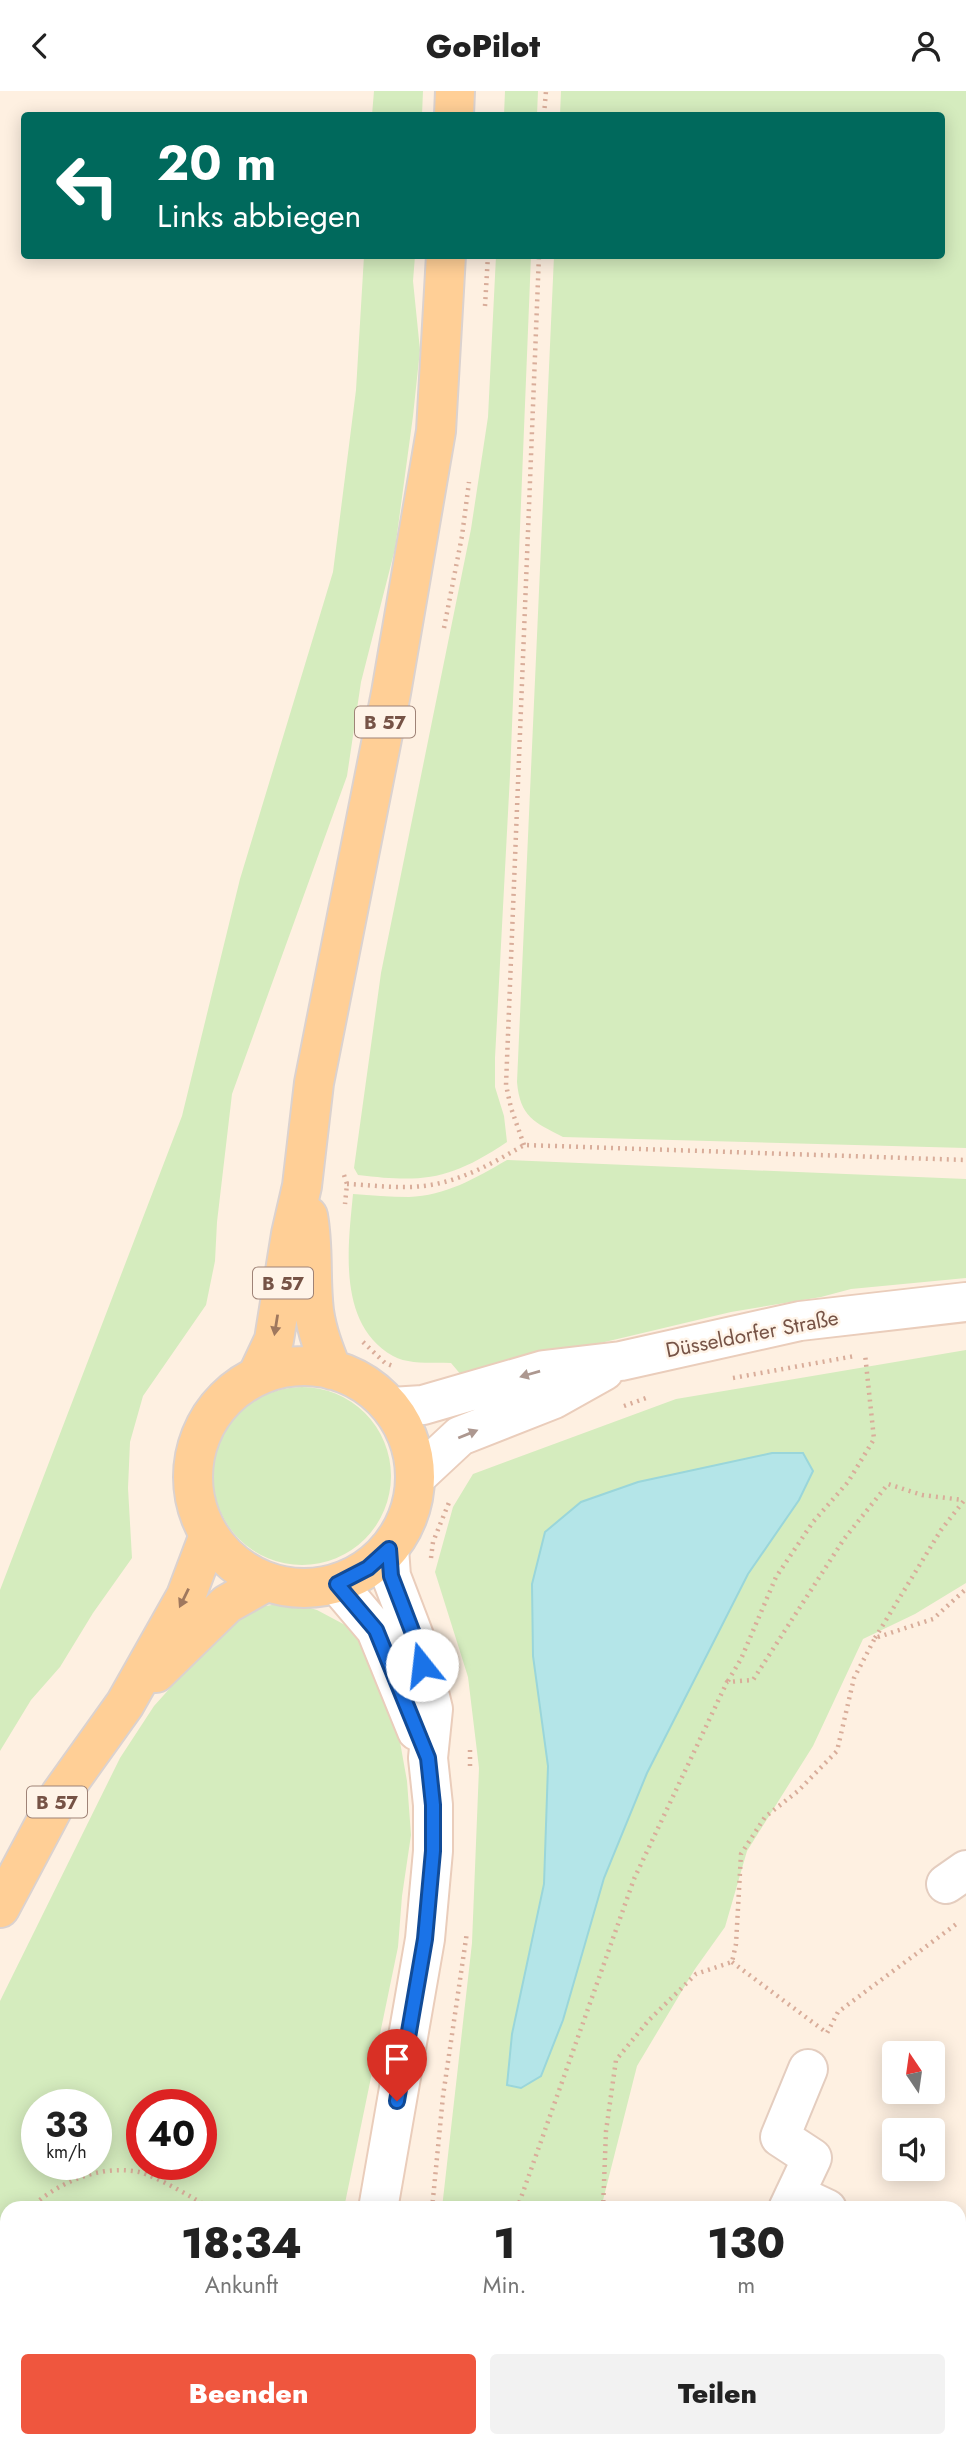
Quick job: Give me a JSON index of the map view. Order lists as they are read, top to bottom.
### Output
{
  "streets": {
    "main road": ["B 57"],
    "street": ["Düsseldorfer Straße"]
  },
  "crossings": [
    ["B 57", "Düsseldorfer Straße"]
  ],
  "north": "top",
  "page": {
    "header": "GoPilot",
    "turn": ["20 m", "Links abbiegen"],
    "speed": "33 km/h",
    "limit": "40",
    "eta": [
      "18:34",
      "Ankunft",
      "1",
      "Min.",
      "130",
      "m"
    ],
    "buttons": ["Beenden", "Teilen"]
  }
}
